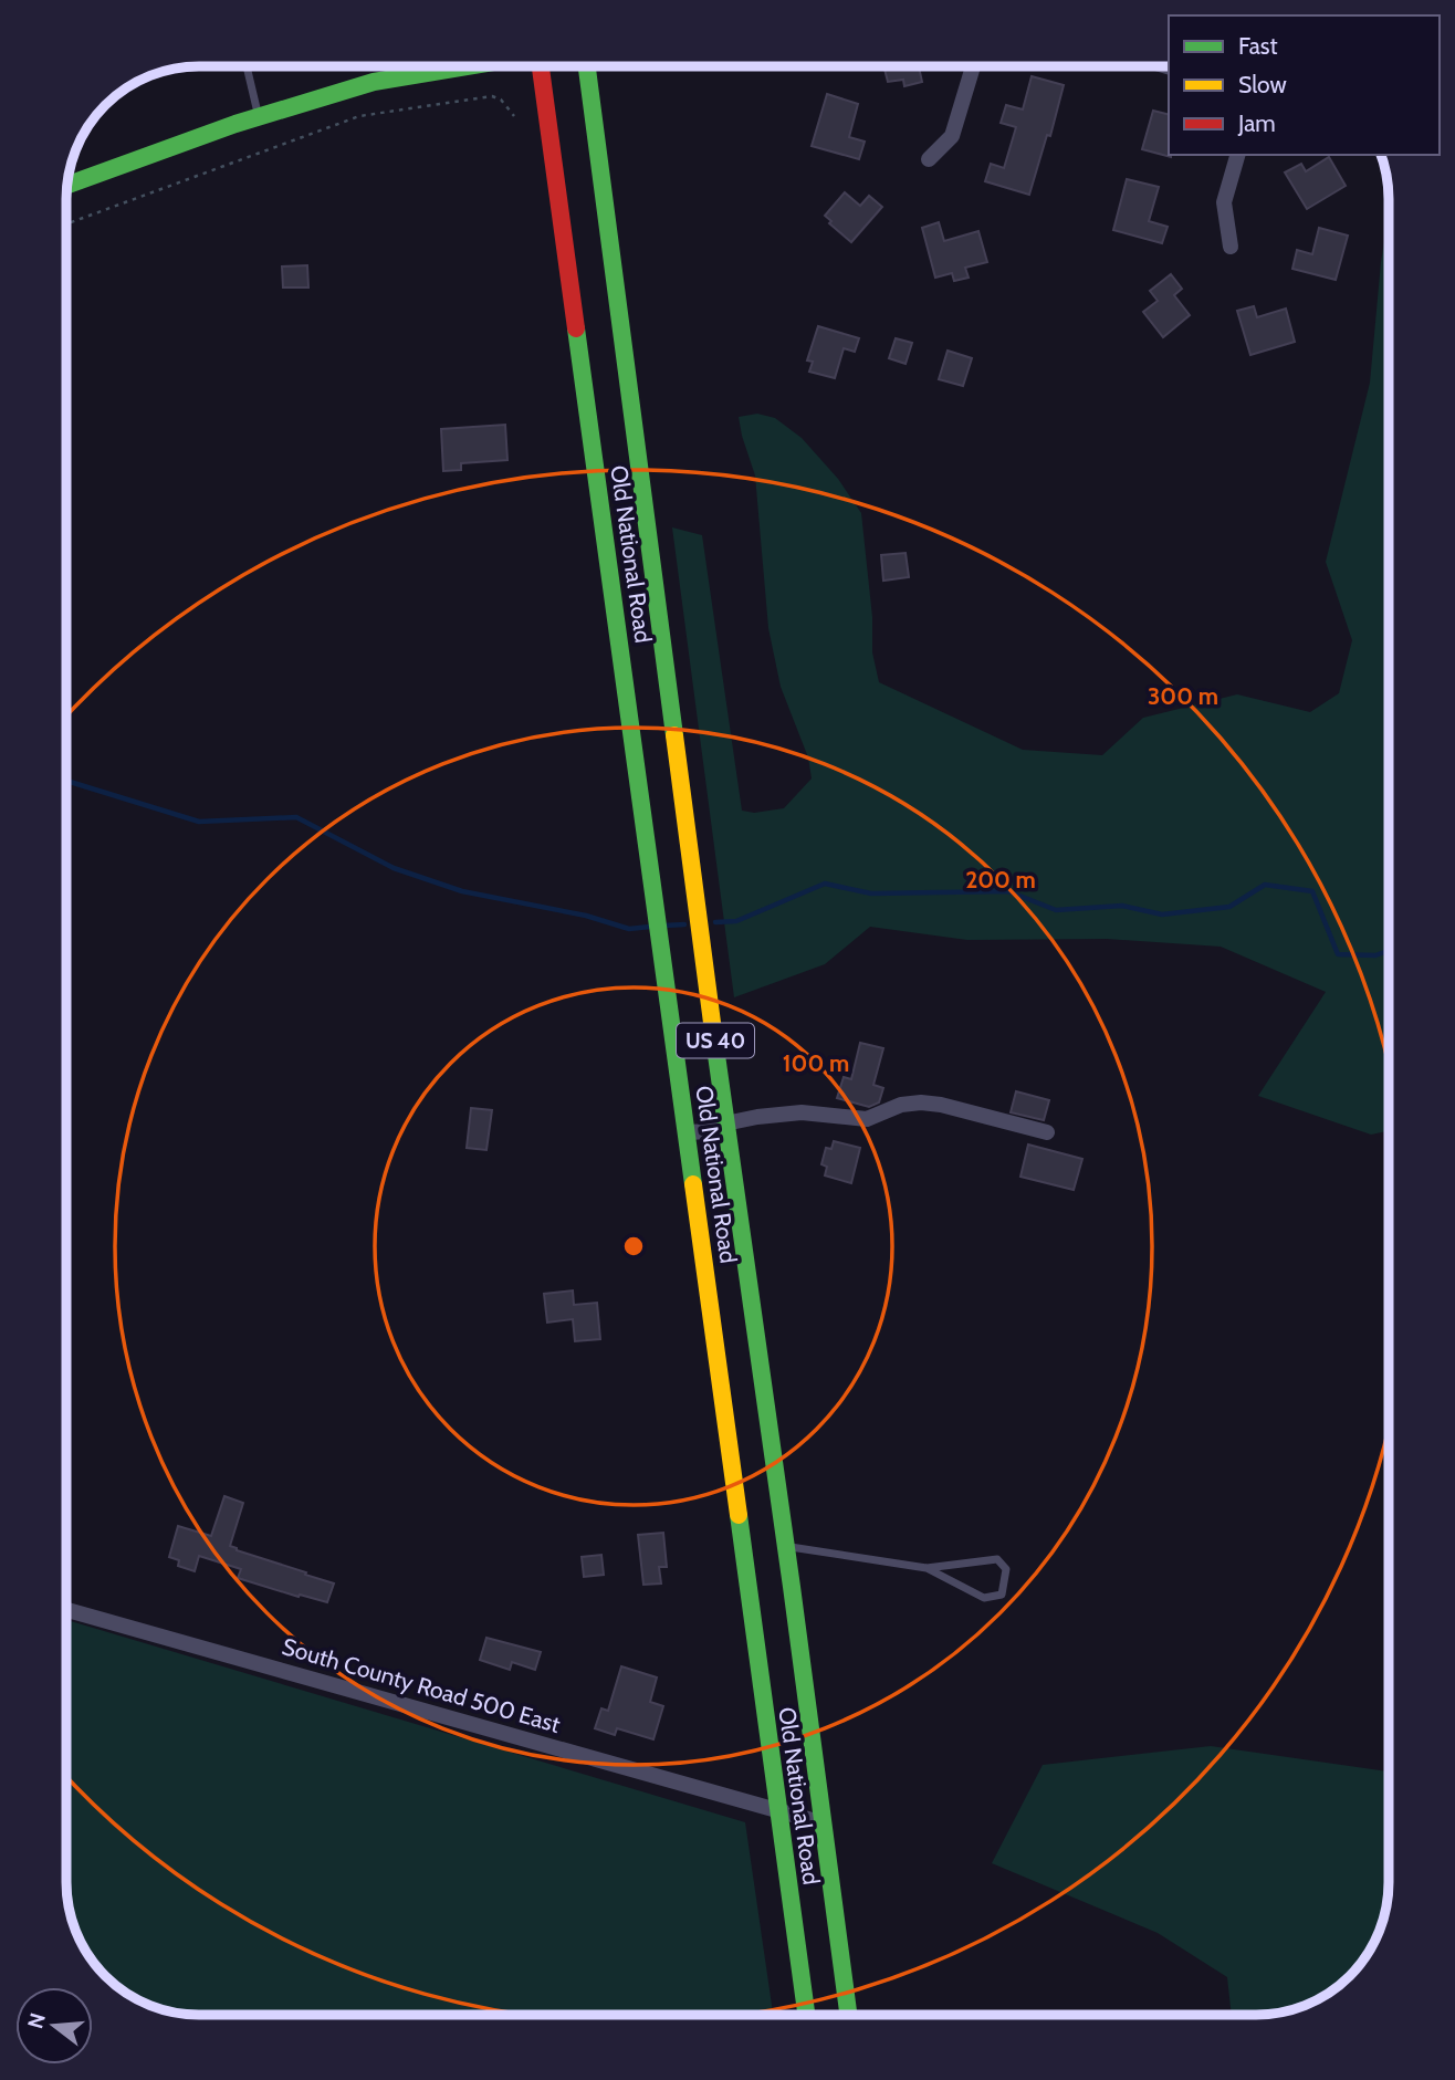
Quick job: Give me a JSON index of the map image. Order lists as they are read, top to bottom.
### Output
{
  "streets": {
    "main road": ["Old National Road", "US 40"],
    "street": ["South County Road 500 East"]
  },
  "crossings": [
    ["Old National Road", "South County Road 500 East"]
  ],
  "legend": ["Fast", "Slow", "Jam"],
  "north": "left",
  "rings": ["300 m", "200 m", "100 m"]
}
